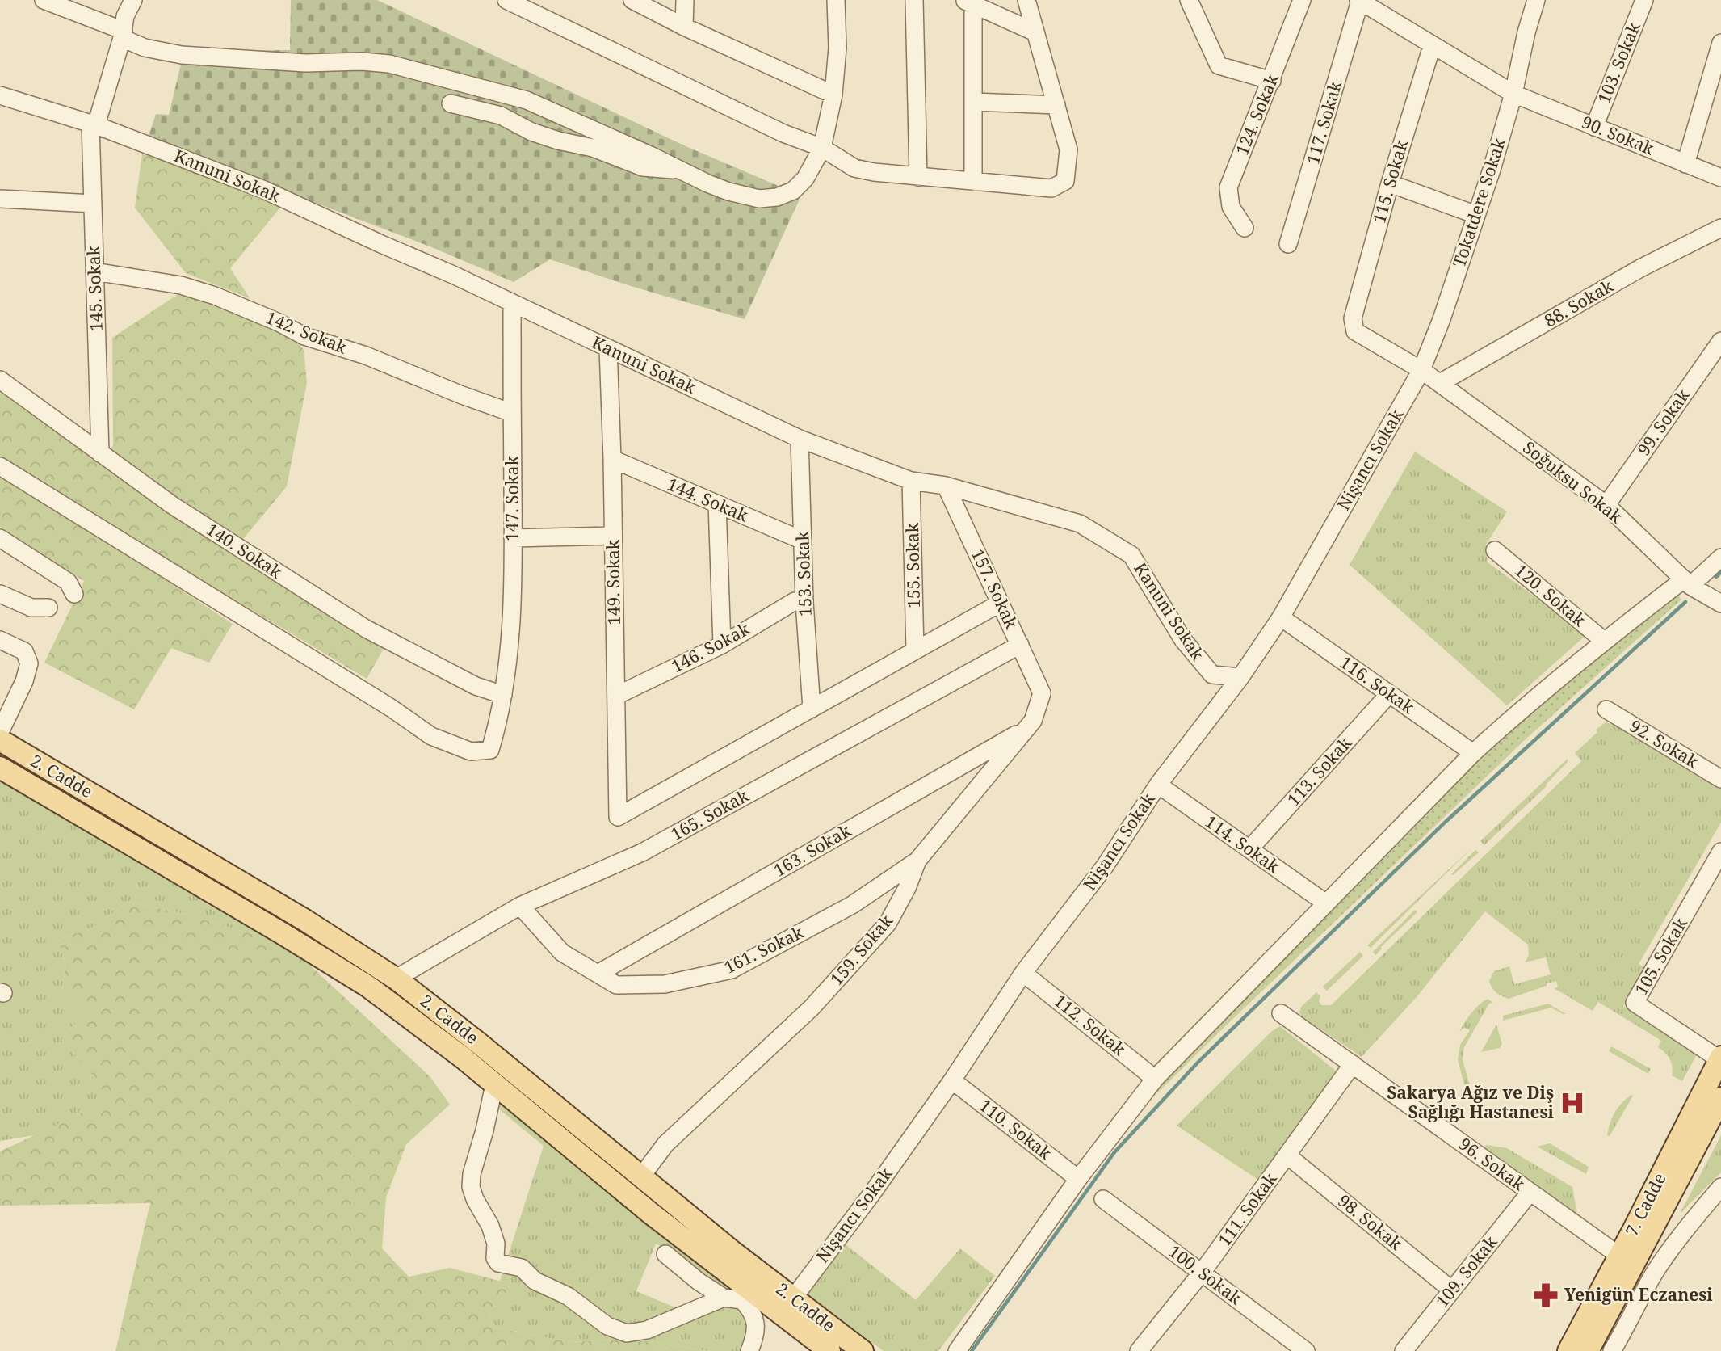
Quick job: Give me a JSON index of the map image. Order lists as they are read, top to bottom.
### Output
{
  "streets": {
    "main road": ["2. Cadde", "7. Cadde"],
    "street": [
      "103. Sokak",
      "124. Sokak",
      "117. Sokak",
      "90. Sokak",
      "Kanuni Sokak",
      "115. Sokak",
      "Tokatdere Sokak",
      "145. Sokak",
      "88. Sokak",
      "142. Sokak",
      "99. Sokak",
      "Nişancı Sokak",
      "Soğuksu Sokak",
      "147. Sokak",
      "144. Sokak",
      "140. Sokak",
      "155. Sokak",
      "153. Sokak",
      "149. Sokak",
      "157. Sokak",
      "120. Sokak",
      "146. Sokak",
      "116. Sokak",
      "92. Sokak",
      "113. Sokak",
      "165. Sokak",
      "114. Sokak",
      "163. Sokak",
      "161. Sokak",
      "159. Sokak",
      "105. Sokak",
      "112. Sokak",
      "110. Sokak",
      "96. Sokak",
      "111. Sokak",
      "98. Sokak",
      "109. Sokak",
      "100. Sokak"
    ]
  },
  "crossings": [
    ["103. Sokak", "90. Sokak"],
    ["117. Sokak", "90. Sokak"],
    ["90. Sokak", "115. Sokak"],
    ["90. Sokak", "Tokatdere Sokak"],
    ["Kanuni Sokak", "145. Sokak"],
    ["Kanuni Sokak", "Nişancı Sokak"],
    ["Kanuni Sokak", "147. Sokak"],
    ["Kanuni Sokak", "155. Sokak"],
    ["Kanuni Sokak", "153. Sokak"],
    ["Kanuni Sokak", "149. Sokak"],
    ["Kanuni Sokak", "157. Sokak"],
    ["115. Sokak", "Soğuksu Sokak"],
    ["Tokatdere Sokak", "Nişancı Sokak"],
    ["Tokatdere Sokak", "Soğuksu Sokak"],
    ["145. Sokak", "142. Sokak"],
    ["145. Sokak", "140. Sokak"],
    ["88. Sokak", "Soğuksu Sokak"],
    ["142. Sokak", "147. Sokak"],
    ["99. Sokak", "Soğuksu Sokak"],
    ["Nişancı Sokak", "Soğuksu Sokak"],
    ["Nişancı Sokak", "116. Sokak"],
    ["Nişancı Sokak", "2. Cadde"],
    ["Nişancı Sokak", "114. Sokak"],
    ["Nişancı Sokak", "112. Sokak"],
    ["Nişancı Sokak", "110. Sokak"],
    ["147. Sokak", "140. Sokak"],
    ["144. Sokak", "153. Sokak"],
    ["144. Sokak", "149. Sokak"],
    ["153. Sokak", "149. Sokak"],
    ["153. Sokak", "146. Sokak"],
    ["149. Sokak", "146. Sokak"],
    ["157. Sokak", "165. Sokak"],
    ["157. Sokak", "159. Sokak"],
    ["116. Sokak", "113. Sokak"],
    ["113. Sokak", "114. Sokak"],
    ["2. Cadde", "165. Sokak"],
    ["2. Cadde", "159. Sokak"],
    ["165. Sokak", "161. Sokak"],
    ["163. Sokak", "161. Sokak"],
    ["163. Sokak", "159. Sokak"],
    ["161. Sokak", "159. Sokak"],
    ["105. Sokak", "7. Cadde"],
    ["96. Sokak", "7. Cadde"],
    ["96. Sokak", "111. Sokak"],
    ["96. Sokak", "109. Sokak"],
    ["111. Sokak", "98. Sokak"],
    ["111. Sokak", "100. Sokak"],
    ["98. Sokak", "109. Sokak"]
  ],
  "places": {
    "hospital": ["Sakarya Ağız ve Diş Sağlığı Hastanesi"],
    "pharmacy": ["Yenigün Eczanesi"]
  }
}
